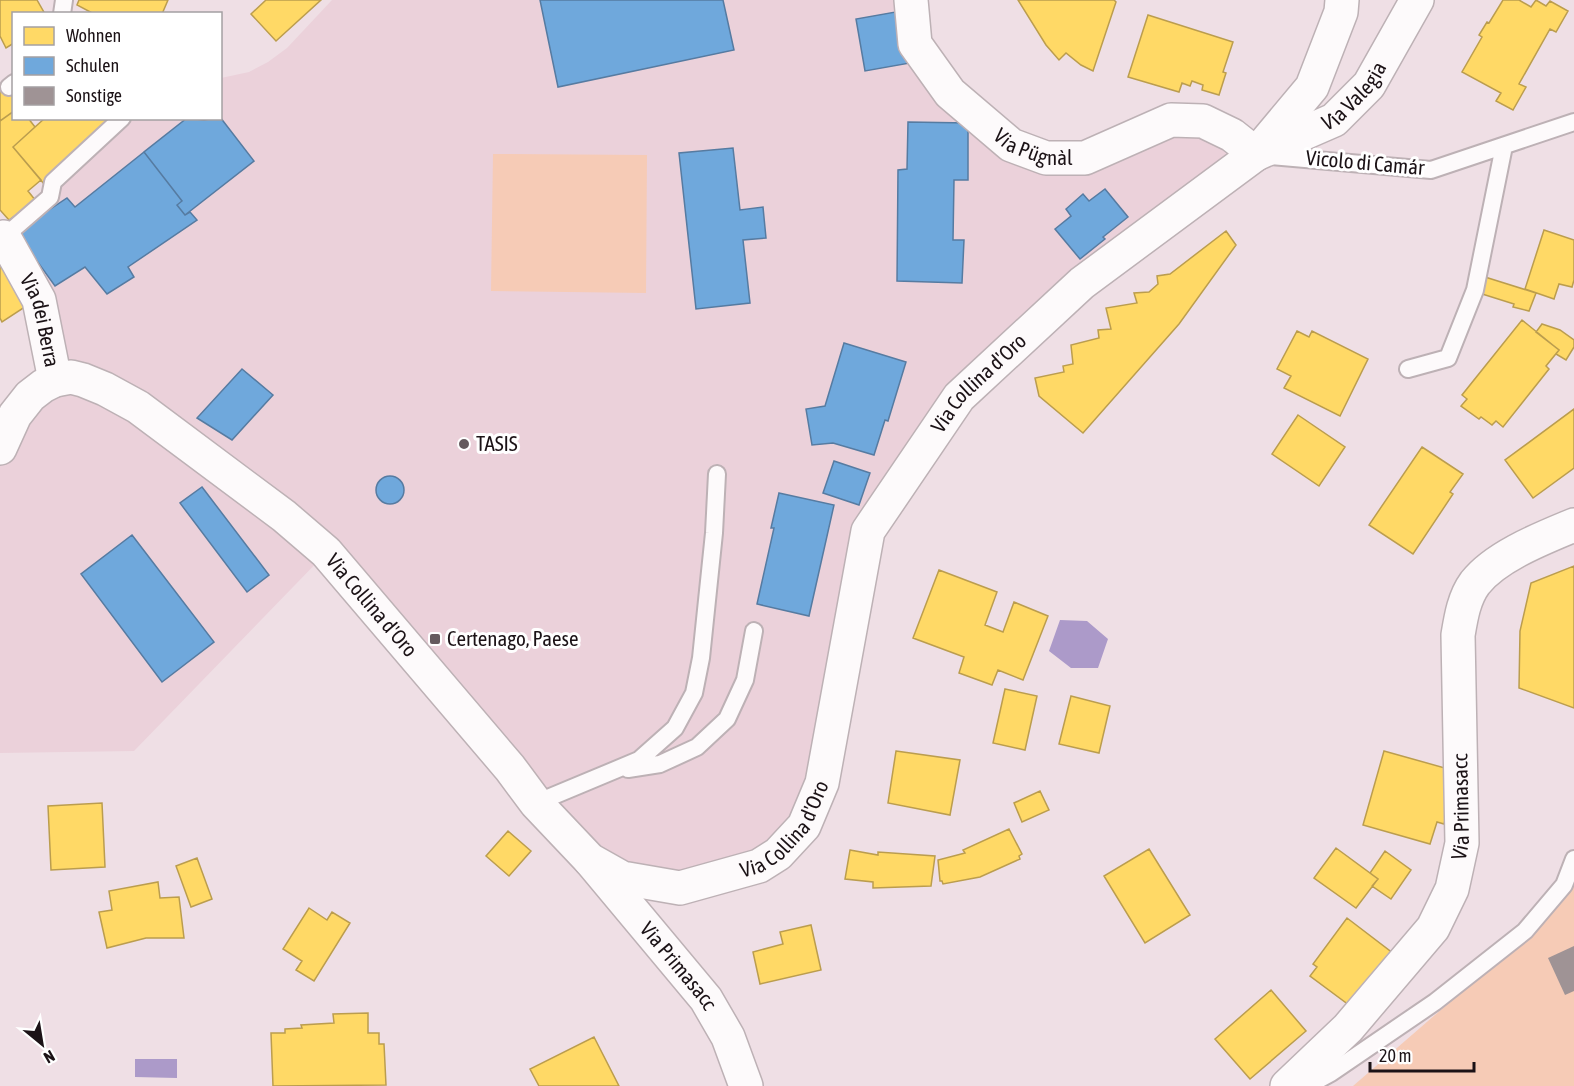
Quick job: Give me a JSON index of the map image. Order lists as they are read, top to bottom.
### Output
{
  "streets": {
    "street": [
      "Via Valegia",
      "Via Pügnàl",
      "Via dei Berra",
      "Via Collina d'Oro",
      "Via Primasacc"
    ],
    "lane": ["Vicolo di Camár"]
  },
  "crossings": [
    ["Via Valegia", "Via Pügnàl"],
    ["Via Valegia", "Vicolo di Camár"],
    ["Via Valegia", "Via Collina d'Oro"],
    ["Via Pügnàl", "Vicolo di Camár"],
    ["Via Pügnàl", "Via Collina d'Oro"],
    ["Vicolo di Camár", "Via Collina d'Oro"],
    ["Via dei Berra", "Via Collina d'Oro"],
    ["Via Collina d'Oro", "Via Primasacc"]
  ],
  "places": {
    "other": ["TASIS"],
    "transit": ["Certenago, Paese"]
  },
  "legend": ["Wohnen", "Schulen", "Sonstige"],
  "scale_bar": "20 m",
  "north": "bottom right"
}
